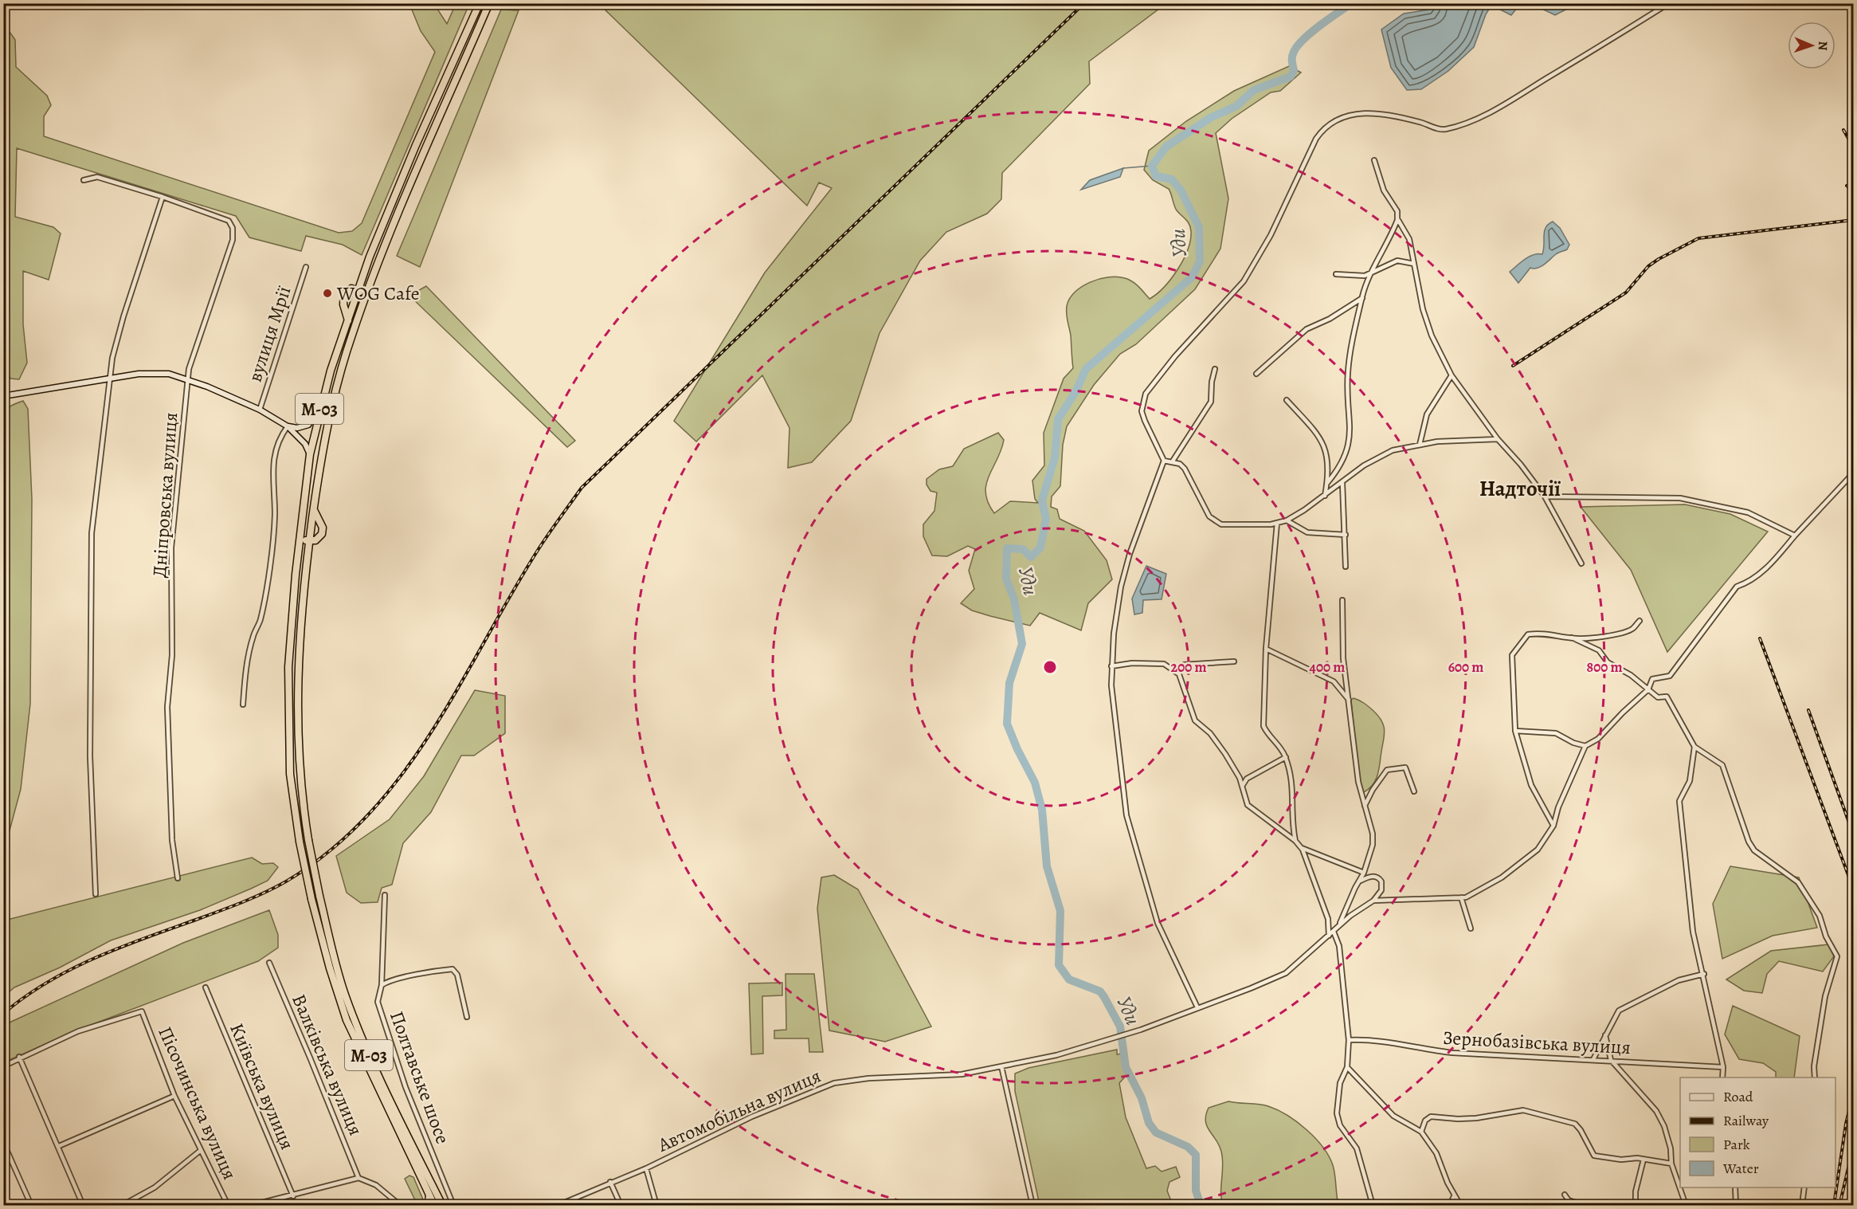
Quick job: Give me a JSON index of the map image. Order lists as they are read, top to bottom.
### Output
{
  "streets": {
    "highway": ["М-03"],
    "street": [
      "вулиця Мрії",
      "Дніпровська вулиця",
      "Зернобазівська вулиця",
      "Валківська вулиця",
      "Полтавське шосе",
      "Київська вулиця",
      "Пісочинська вулиця",
      "Автомобільна вулиця"
    ]
  },
  "districts": ["Надточії"],
  "water": ["Уди"],
  "places": ["WOG Cafe"],
  "legend": [
    "Road",
    "Railway",
    "Park",
    "Water"
  ],
  "north": "right",
  "rings": [
    "200 m",
    "400 m",
    "600 m",
    "800 m"
  ]
}
